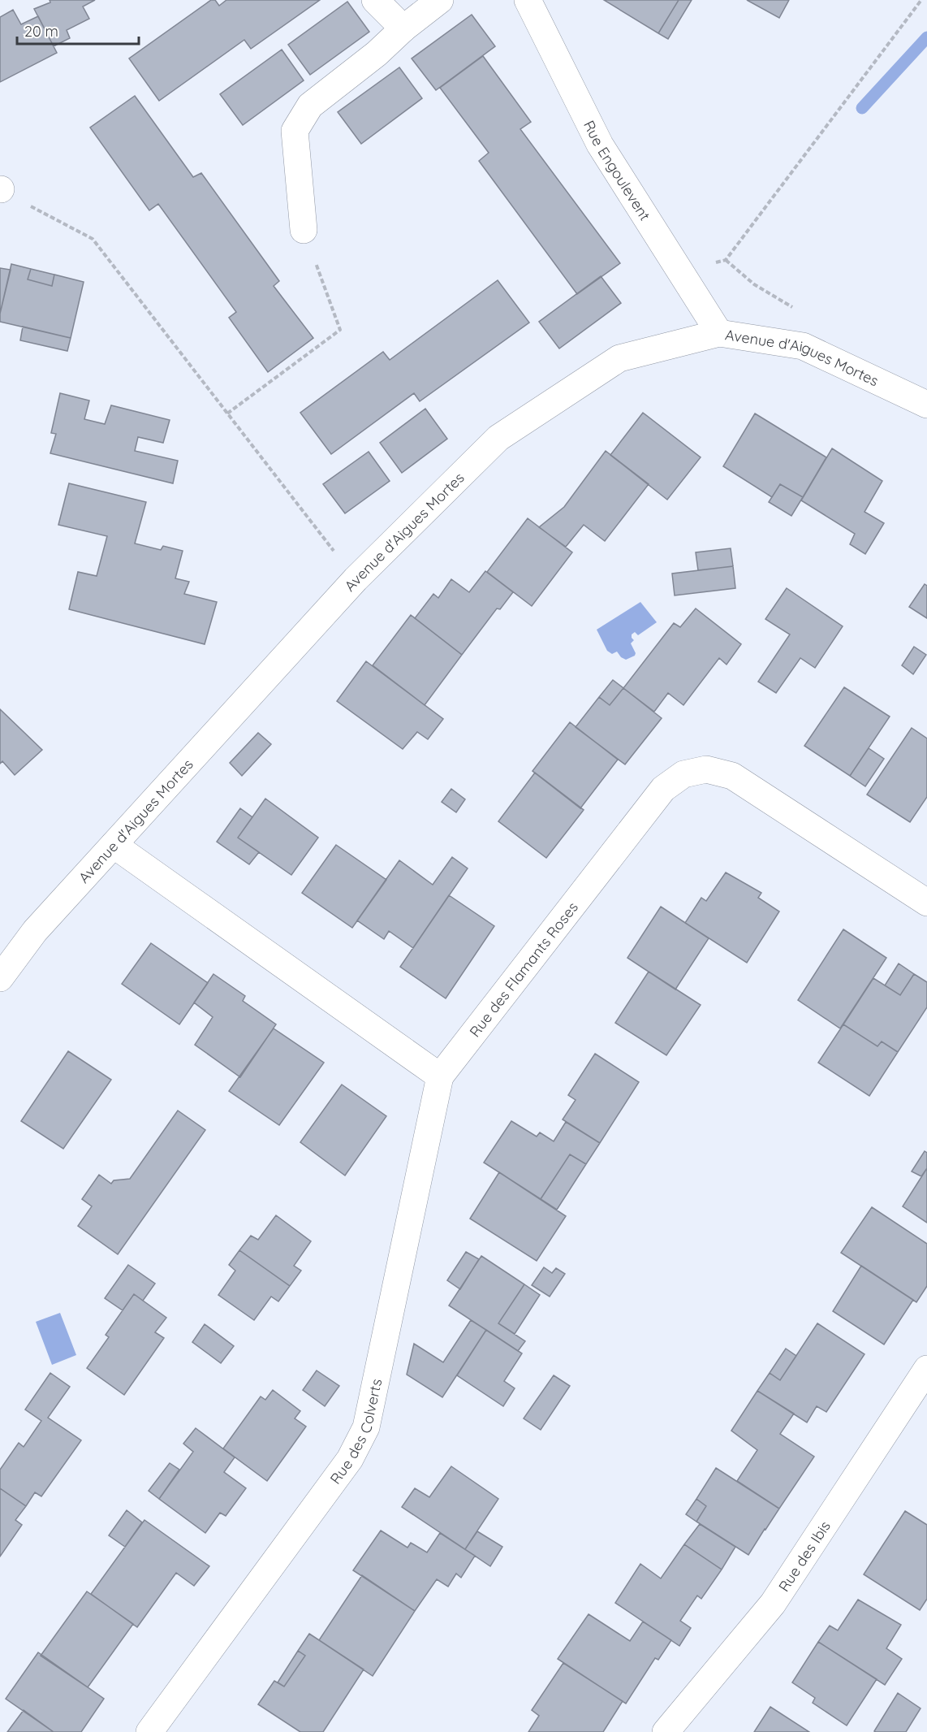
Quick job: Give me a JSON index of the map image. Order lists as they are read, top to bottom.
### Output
{
  "streets": {
    "street": [
      "Rue Engoulevent",
      "Avenue d'Aigues Mortes",
      "Rue des Flamants Roses",
      "Rue des Colverts",
      "Rue des Ibis"
    ]
  },
  "crossings": [
    ["Rue Engoulevent", "Avenue d'Aigues Mortes"],
    ["Rue des Flamants Roses", "Rue des Colverts"]
  ],
  "scale_bar": "20 m"
}
